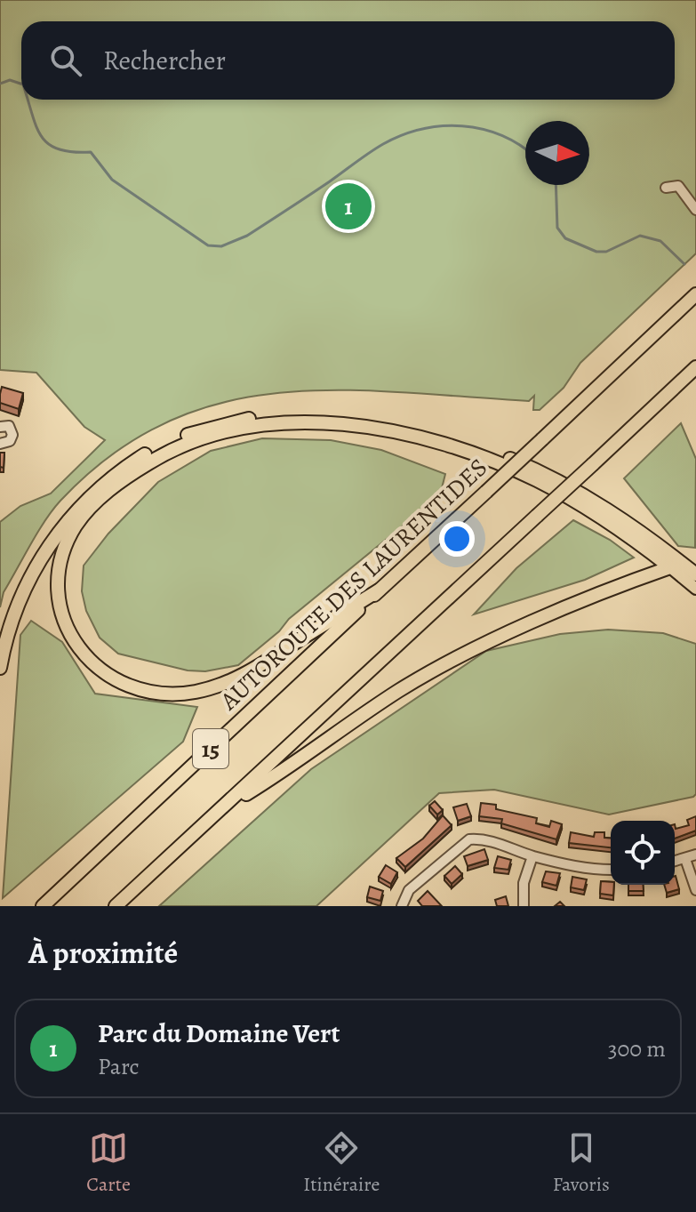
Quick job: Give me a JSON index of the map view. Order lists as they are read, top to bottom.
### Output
{
  "streets": {
    "highway": ["AUTOROUTE DES LAURENTIDES", "15"]
  },
  "north": "right",
  "page": {
    "search": "Rechercher",
    "pins": "1",
    "heading": "À proximité",
    "list": [
      {
        "mark": "1",
        "name": "Parc du Domaine Vert",
        "note": "Parc",
        "value": "300 m"
      }
    ],
    "nav": ["Carte", "Itinéraire", "Favoris"]
  }
}
